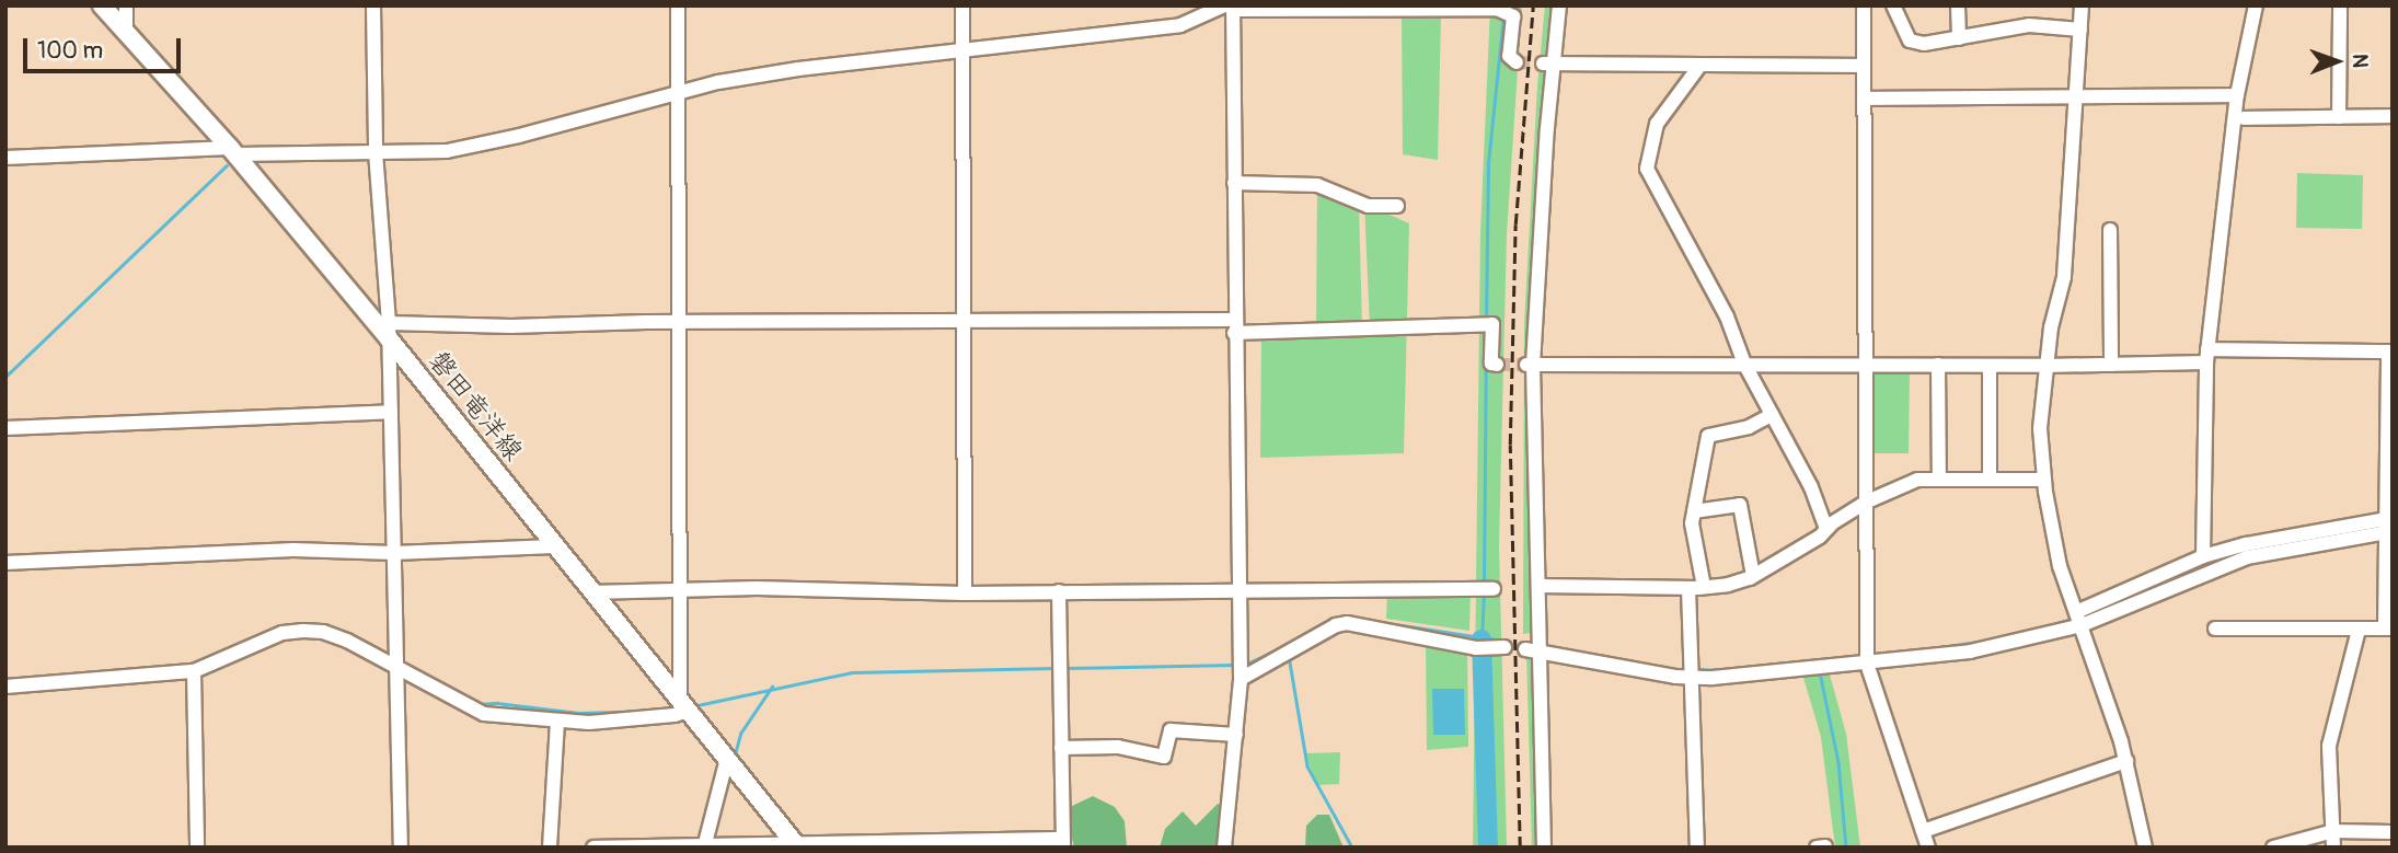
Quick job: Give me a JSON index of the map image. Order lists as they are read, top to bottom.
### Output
{
  "streets": {
    "main road": ["磐田竜洋線"]
  },
  "scale_bar": "100 m",
  "north": "right"
}
